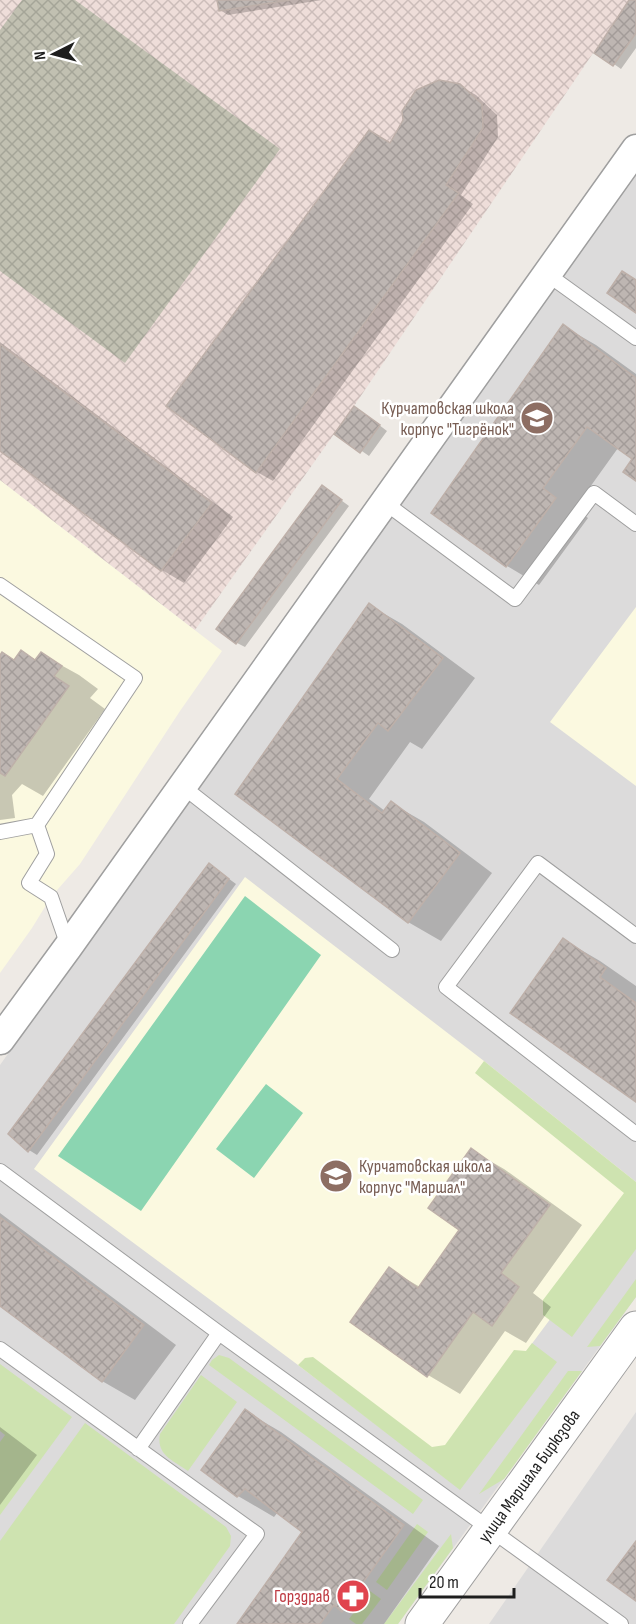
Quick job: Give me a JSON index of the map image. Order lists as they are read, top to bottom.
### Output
{
  "streets": {
    "street": ["улица Маршала Бирюзова"]
  },
  "places": {
    "school or university": ["Курчатовская школа корпус \"Тигрёнок\"", "Курчатовская школа корпус \"Маршал\""],
    "pharmacy": ["Горздрав"]
  },
  "scale_bar": "20 m",
  "north": "left"
}
